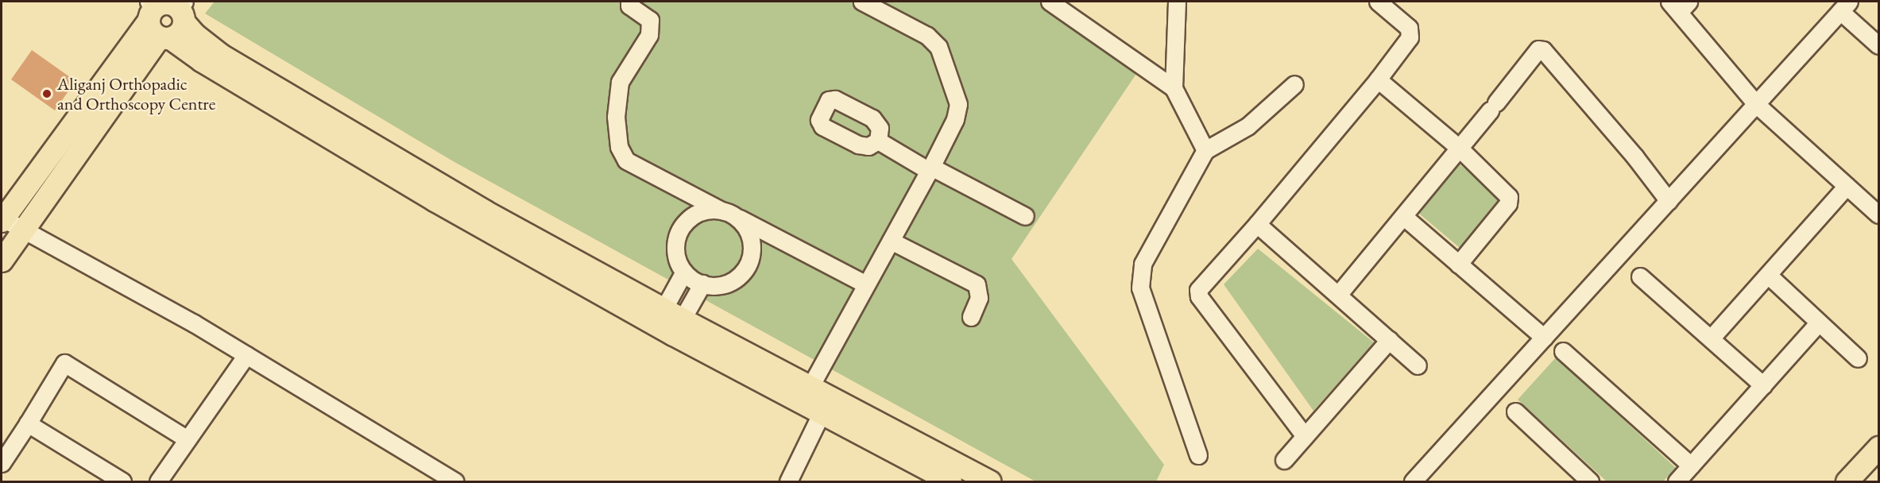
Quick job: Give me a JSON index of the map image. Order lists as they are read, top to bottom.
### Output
{
  "places": ["Aliganj Orthopadic and Orthoscopy Centre"]
}
